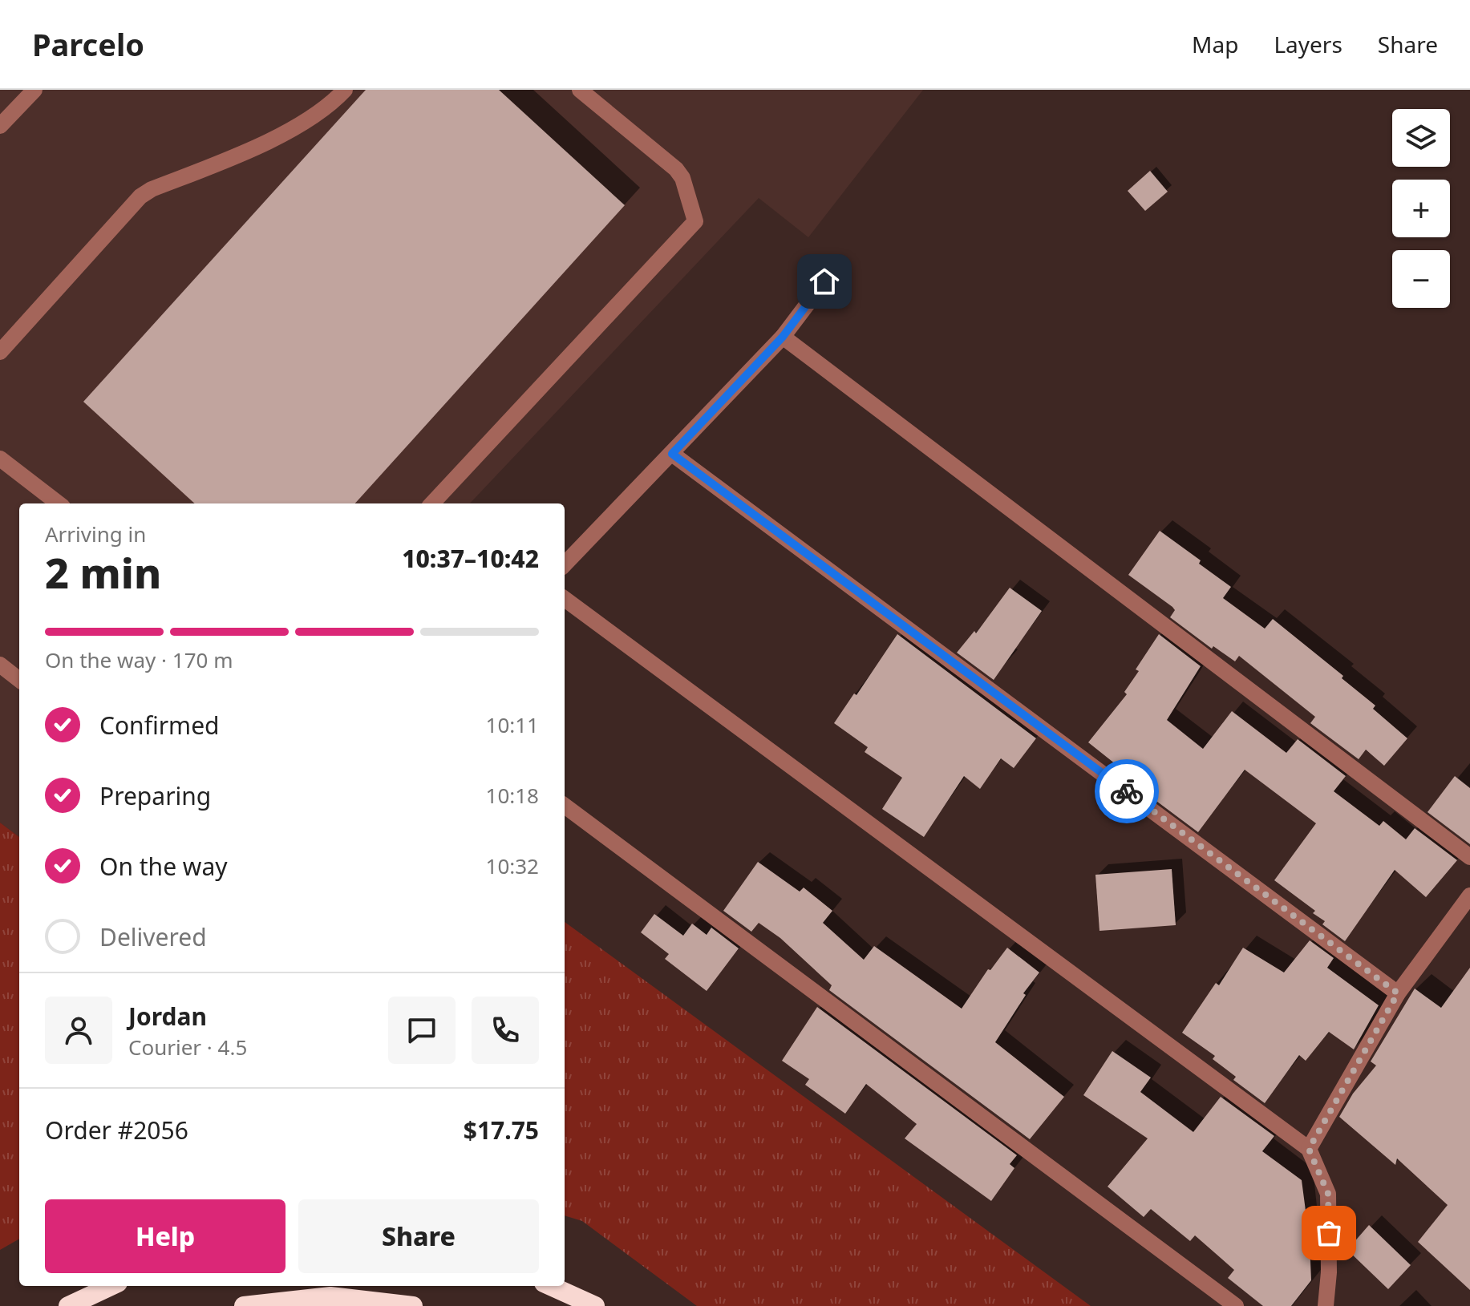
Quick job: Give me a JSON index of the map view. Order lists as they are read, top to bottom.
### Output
{
  "page": {
    "header": "Parcelo",
    "nav": ["Map", "Layers", "Share"],
    "map_buttons": ["+", "−"],
    "heading": ["2 min", "Arriving in", "10:37–10:42"],
    "panel": [
      "Jordan",
      "Courier · 4.5",
      "Order #2056",
      "$17.75"
    ],
    "bar": "On the way · 170 m",
    "list": [
      ["Confirmed", "10:11"],
      ["Preparing", "10:18"],
      ["On the way", "10:32"],
      "Delivered"
    ],
    "buttons": ["Help", "Share"]
  }
}
